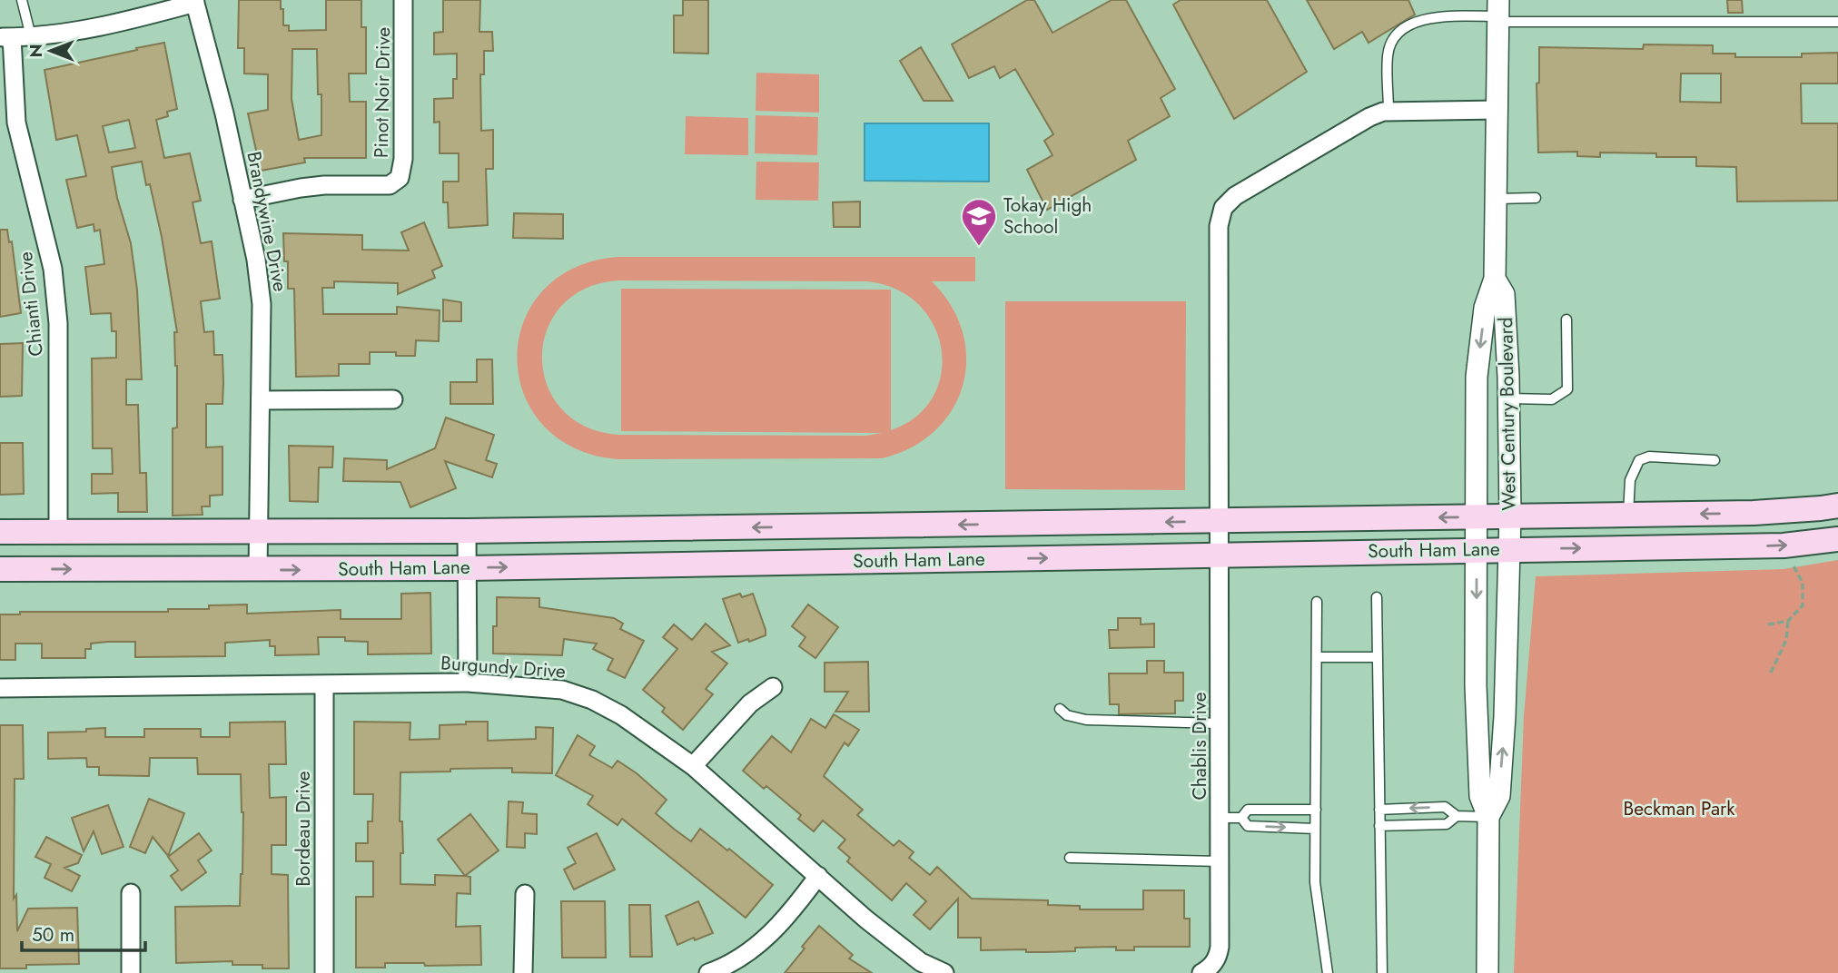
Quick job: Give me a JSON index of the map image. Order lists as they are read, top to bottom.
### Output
{
  "streets": {
    "main road": ["South Ham Lane"],
    "street": [
      "Pinot Noir Drive",
      "Brandywine Drive",
      "Chianti Drive",
      "West Century Boulevard",
      "Burgundy Drive",
      "Chablis Drive",
      "Bordeau Drive"
    ]
  },
  "crossings": [
    ["Pinot Noir Drive", "Brandywine Drive"],
    ["Brandywine Drive", "South Ham Lane"],
    ["Chianti Drive", "South Ham Lane"],
    ["West Century Boulevard", "South Ham Lane"],
    ["South Ham Lane", "Chablis Drive"],
    ["Burgundy Drive", "Bordeau Drive"]
  ],
  "parks": ["Beckman Park"],
  "places": {
    "school or university": ["Tokay High School"]
  },
  "scale_bar": "50 m",
  "north": "left"
}
